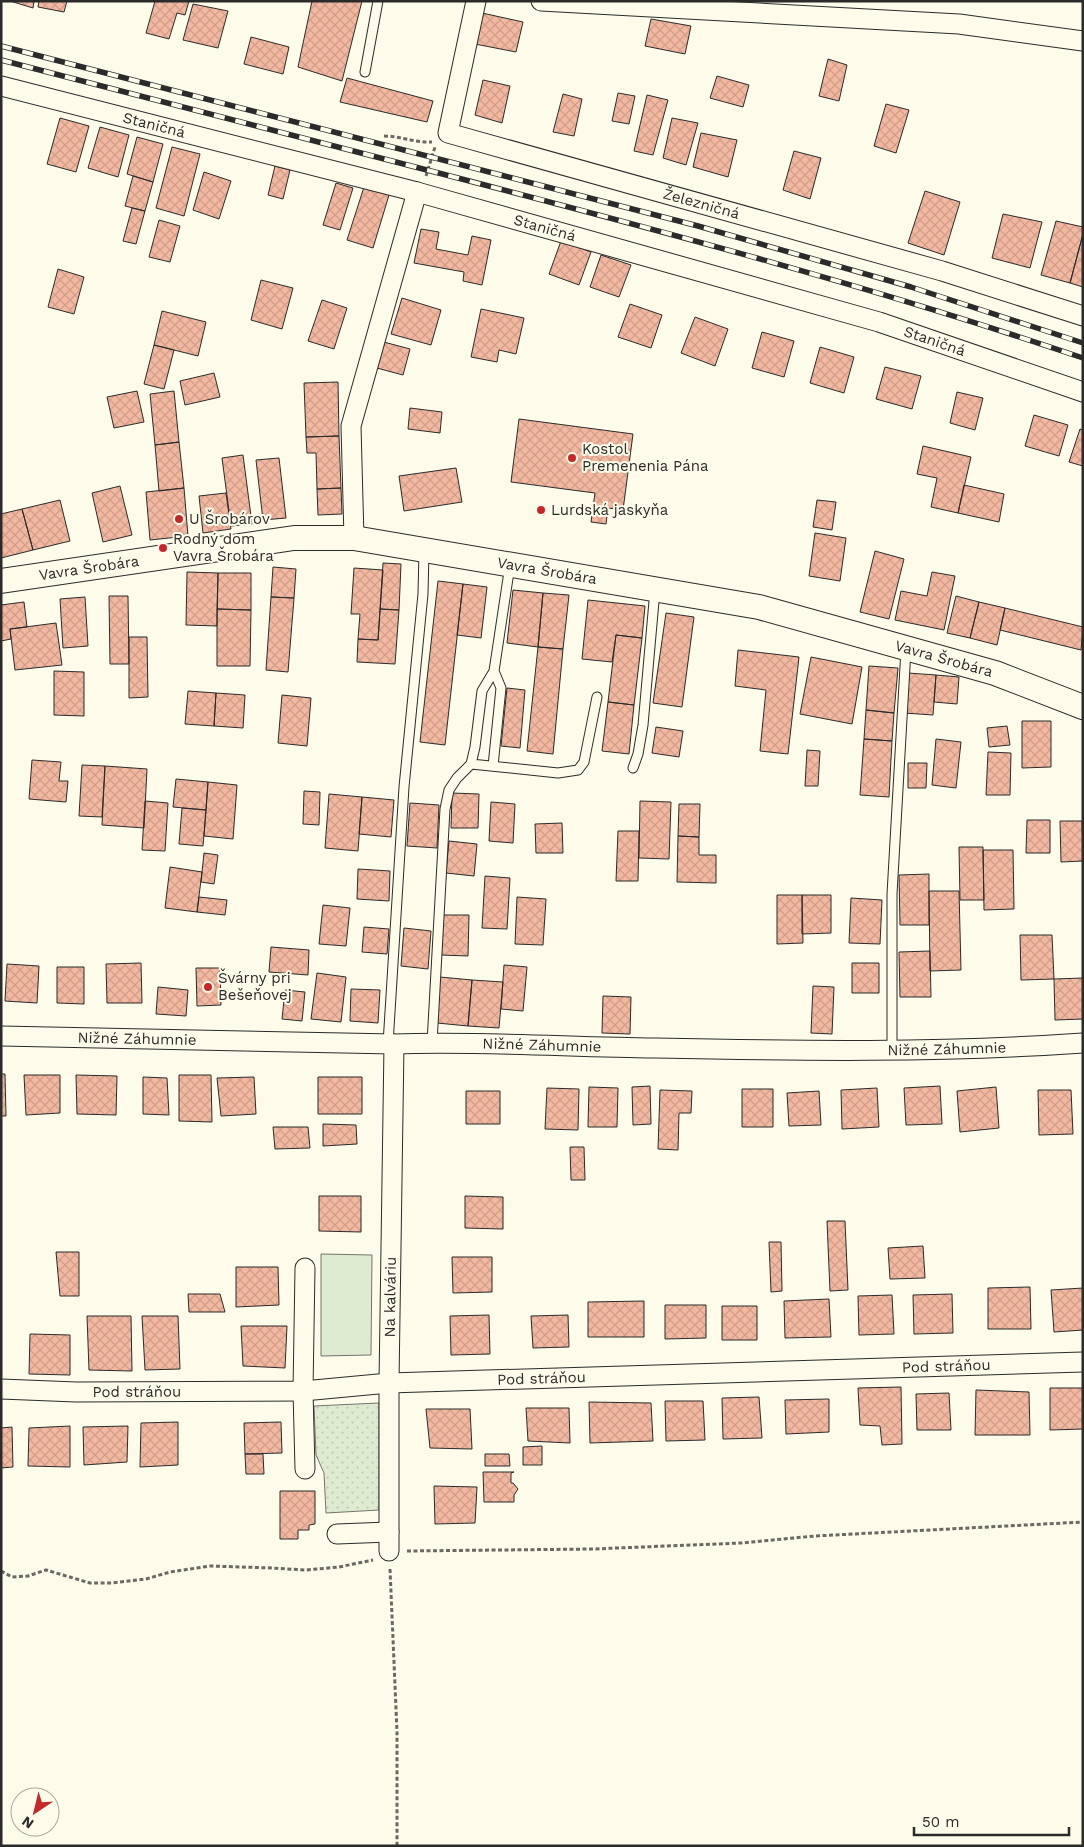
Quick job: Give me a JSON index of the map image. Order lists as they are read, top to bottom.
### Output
{
  "streets": {
    "street": [
      "Staničná",
      "Železničná",
      "Vavra Šrobára",
      "Nižné Záhumnie",
      "Na kalváriu",
      "Pod stráňou"
    ]
  },
  "crossings": [
    ["Nižné Záhumnie", "Na kalváriu"],
    ["Na kalváriu", "Pod stráňou"]
  ],
  "places": [
    "Kostol Premenenia Pána",
    "Lurdská jaskyňa",
    "U Šrobárov",
    "Rodný dom Vavra Šrobára",
    "Švárny pri Bešeňovej"
  ],
  "scale_bar": "50 m",
  "north": "bottom left"
}
